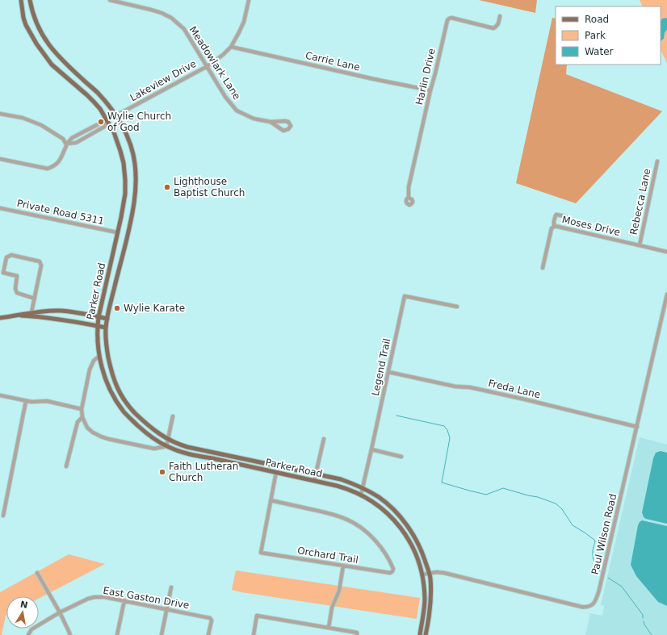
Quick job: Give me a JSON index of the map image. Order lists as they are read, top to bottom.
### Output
{
  "streets": {
    "main road": ["Parker Road"],
    "street": [
      "Carrie Lane",
      "Meadowlark Lane",
      "Harlin Drive",
      "Lakeview Drive",
      "Rebecca Lane",
      "Private Road 5311",
      "Moses Drive",
      "Legend Trail",
      "Freda Lane",
      "Paul Wilson Road",
      "Orchard Trail",
      "East Gaston Drive"
    ]
  },
  "crossings": [
    ["Carrie Lane", "Harlin Drive"],
    ["Carrie Lane", "Lakeview Drive"],
    ["Meadowlark Lane", "Lakeview Drive"],
    ["Lakeview Drive", "Parker Road"],
    ["Rebecca Lane", "Moses Drive"],
    ["Private Road 5311", "Parker Road"],
    ["Parker Road", "Legend Trail"],
    ["Parker Road", "Paul Wilson Road"],
    ["Legend Trail", "Freda Lane"],
    ["Freda Lane", "Paul Wilson Road"]
  ],
  "places": [
    "Wylie Church of God",
    "Lighthouse Baptist Church",
    "Wylie Karate",
    "Faith Lutheran Church"
  ],
  "legend": ["Road", "Park", "Water"],
  "north": "top"
}
